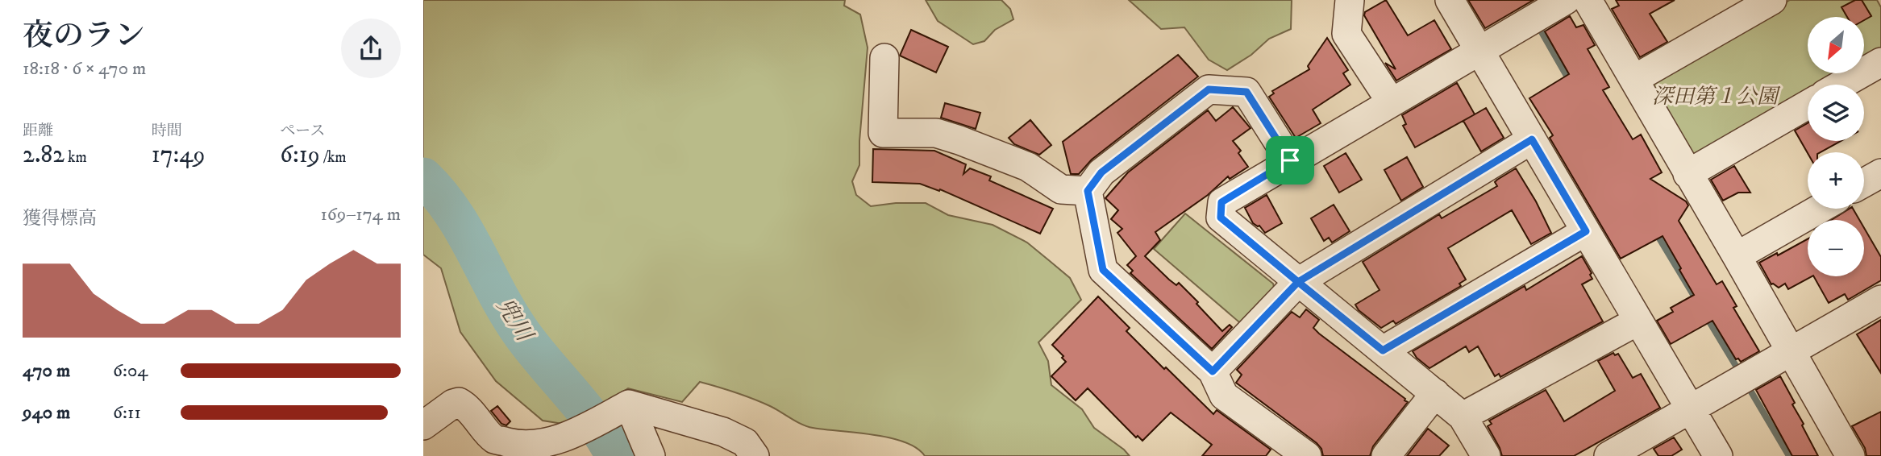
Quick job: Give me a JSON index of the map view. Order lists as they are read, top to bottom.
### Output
{
  "water": ["兜川"],
  "parks": ["深田第１公園"],
  "north": "bottom left",
  "page": {
    "heading": ["夜のラン", "18:18 · 6 × 470 m"],
    "map_buttons": ["+", "−"],
    "stats": [
      ["距離", "2.82 km"],
      ["時間", "17:49"],
      ["ペース", "6:19 /km"]
    ],
    "chart": ["獲得標高", "169–174 m"],
    "list": [
      {
        "name": "470 m",
        "note": "6:04"
      },
      {
        "name": "940 m",
        "note": "6:11"
      }
    ]
  }
}
